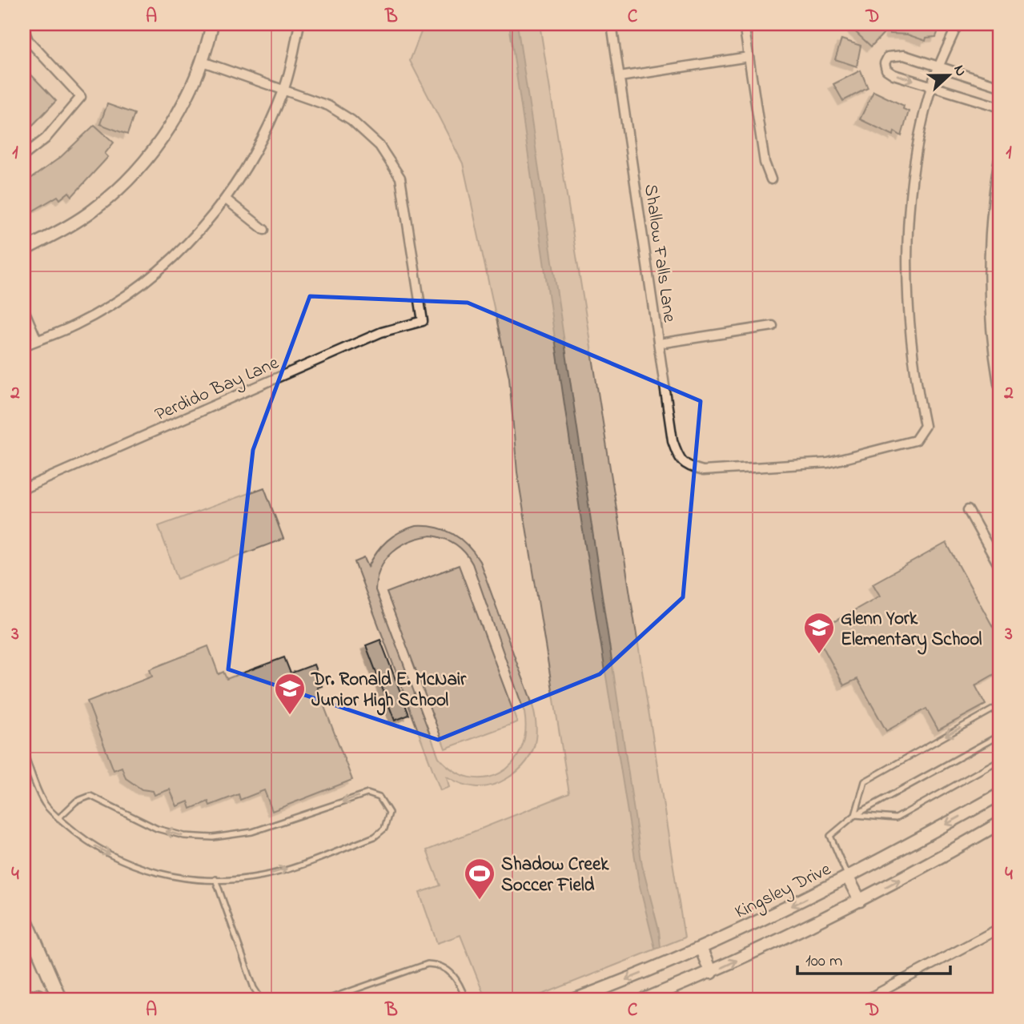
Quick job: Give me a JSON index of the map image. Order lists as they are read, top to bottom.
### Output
{
  "streets": {
    "main road": ["Kingsley Drive"],
    "street": ["Shallow Falls Lane", "Perdido Bay Lane"]
  },
  "places": {
    "school or university": ["Glenn York Elementary School", "Dr. Ronald E. McNair Junior High School"],
    "sports": ["Shadow Creek Soccer Field"]
  },
  "scale_bar": "100 m",
  "north": "right",
  "grid": {
    "columns": [
      "A",
      "B",
      "C",
      "D"
    ],
    "rows": [
      "1",
      "2",
      "3",
      "4"
    ]
  }
}
